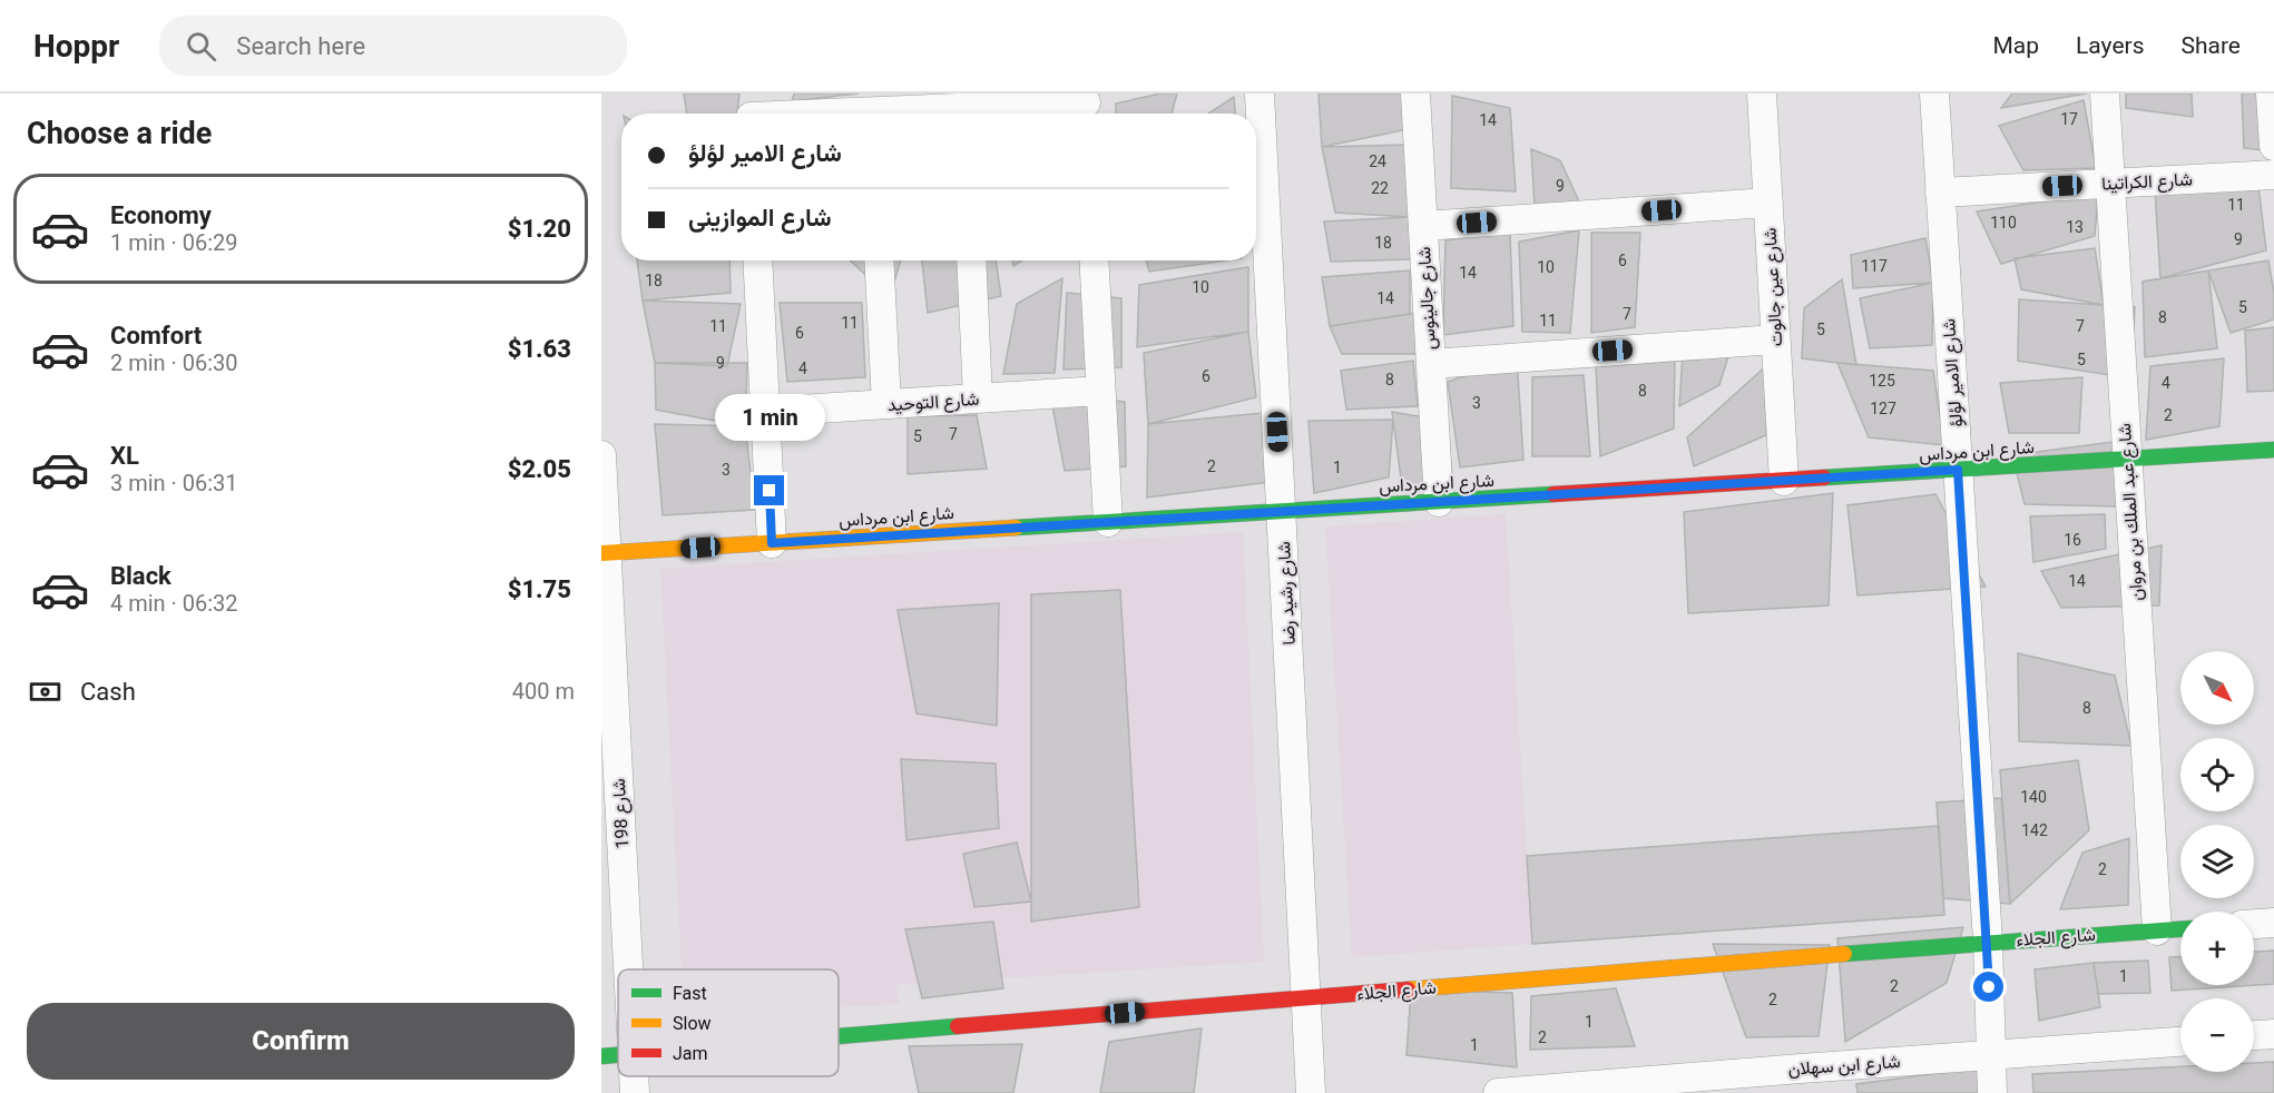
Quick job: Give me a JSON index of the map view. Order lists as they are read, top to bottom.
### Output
{
  "streets": {
    "street": [
      "شارع الكراتينا",
      "شارع عين جالوت",
      "شارع جالينوس",
      "شارع الامير لؤلؤ",
      "شارع التوحيد",
      "شارع ابن مرداس",
      "شارع عبد الملك بن مروان",
      "شارع رشيد رضا",
      "شارع 198",
      "شارع الجلاء",
      "شارع ابن سهلان"
    ]
  },
  "crossings": [
    ["شارع الكراتينا", "شارع الامير لؤلؤ"],
    ["شارع الكراتينا", "شارع عبد الملك بن مروان"],
    ["شارع عين جالوت", "شارع ابن مرداس"],
    ["شارع جالينوس", "شارع ابن مرداس"],
    ["شارع الامير لؤلؤ", "شارع ابن مرداس"],
    ["شارع الامير لؤلؤ", "شارع الجلاء"],
    ["شارع الامير لؤلؤ", "شارع ابن سهلان"],
    ["شارع ابن مرداس", "شارع عبد الملك بن مروان"],
    ["شارع ابن مرداس", "شارع رشيد رضا"],
    ["شارع ابن مرداس", "شارع 198"],
    ["شارع عبد الملك بن مروان", "شارع الجلاء"],
    ["شارع رشيد رضا", "شارع الجلاء"]
  ],
  "house_numbers": [
    "17",
    "14",
    "24",
    "9",
    "22",
    "11",
    "110",
    "13",
    "9",
    "18",
    "6",
    "117",
    "10",
    "14",
    "18",
    "10",
    "14",
    "5",
    "7",
    "8",
    "11",
    "11",
    "11",
    "7",
    "5",
    "6",
    "5",
    "9",
    "4",
    "6",
    "8",
    "125",
    "4",
    "8",
    "3",
    "127",
    "2",
    "7",
    "5",
    "2",
    "1",
    "3",
    "16",
    "14",
    "8",
    "140",
    "142",
    "2",
    "1",
    "2",
    "2",
    "1",
    "2",
    "1"
  ],
  "legend": ["Fast", "Slow", "Jam"],
  "north": "bottom right",
  "page": {
    "header": "Hoppr",
    "search": "Search here",
    "nav": ["Map", "Layers", "Share"],
    "heading": "Choose a ride",
    "banner": ["شارع الامير لؤلؤ", "شارع الموازينى"],
    "list": [
      {
        "name": "Economy",
        "note": "1 min · 06:29",
        "value": "$1.20"
      },
      {
        "name": "Comfort",
        "note": "2 min · 06:30",
        "value": "$1.63"
      },
      {
        "name": "XL",
        "note": "3 min · 06:31",
        "value": "$2.05"
      },
      {
        "name": "Black",
        "note": "4 min · 06:32",
        "value": "$1.75"
      }
    ],
    "bubble": "1 min",
    "map_buttons": ["+", "−"],
    "pay": ["Cash", "400 m"],
    "buttons": "Confirm"
  }
}
